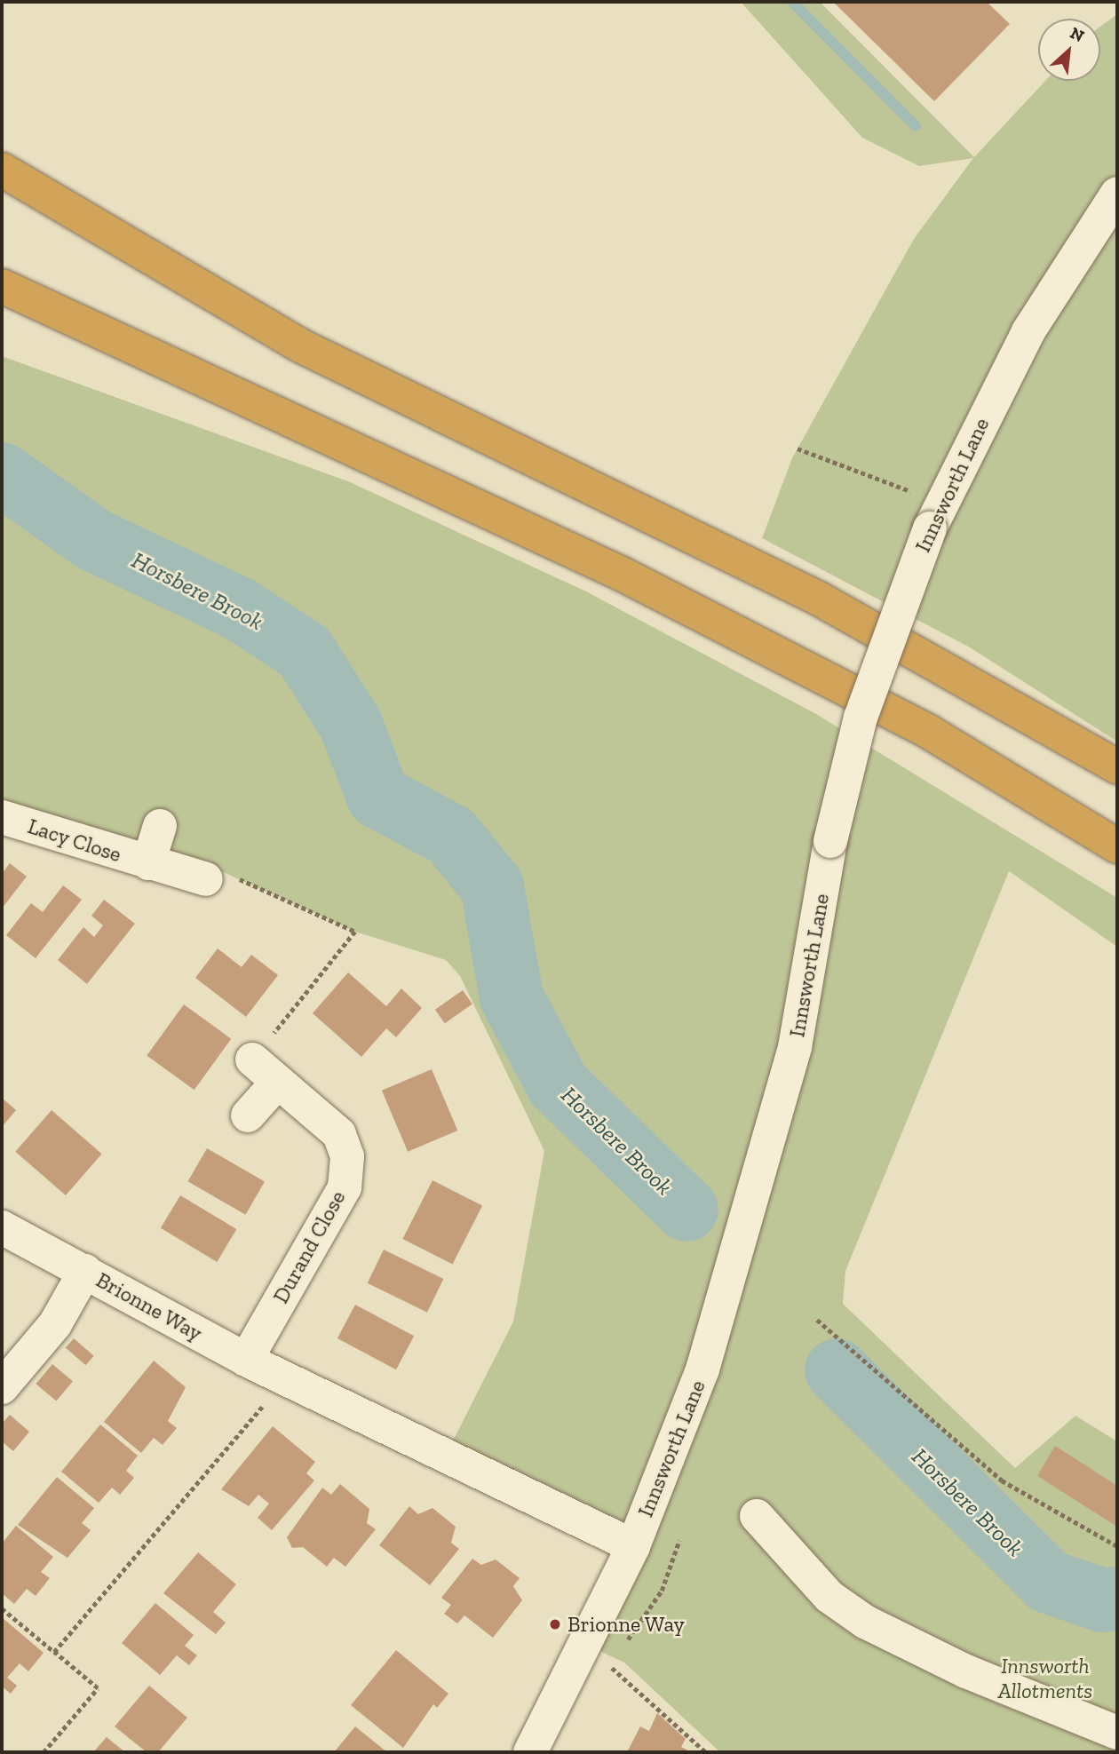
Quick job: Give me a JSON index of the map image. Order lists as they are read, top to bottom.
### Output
{
  "streets": {
    "street": [
      "Innsworth Lane",
      "Lacy Close",
      "Durand Close",
      "Brionne Way"
    ]
  },
  "crossings": [
    ["Innsworth Lane", "Brionne Way"],
    ["Durand Close", "Brionne Way"]
  ],
  "water": ["Horsbere Brook"],
  "parks": ["Innsworth Allotments"],
  "places": ["Brionne Way"],
  "north": "top right"
}
